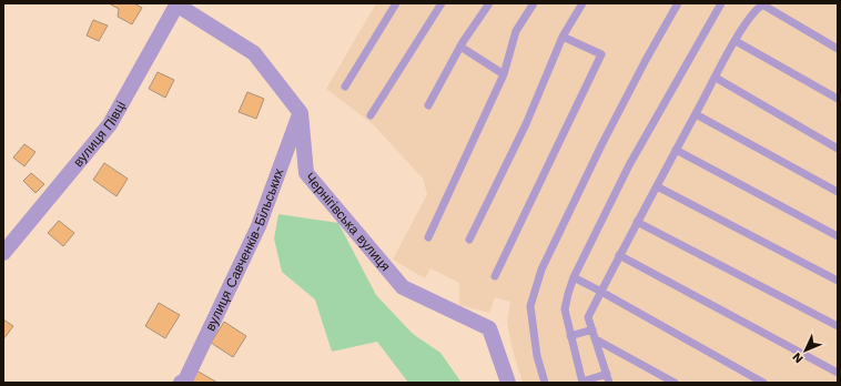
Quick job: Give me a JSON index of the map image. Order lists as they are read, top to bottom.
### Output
{
  "streets": {
    "street": ["вулиця Півці", "Чернігівська вулиця", "вулиця Савченків-Більських"]
  },
  "crossings": [
    ["Чернігівська вулиця", "вулиця Савченків-Більських"]
  ],
  "north": "bottom left"
}
